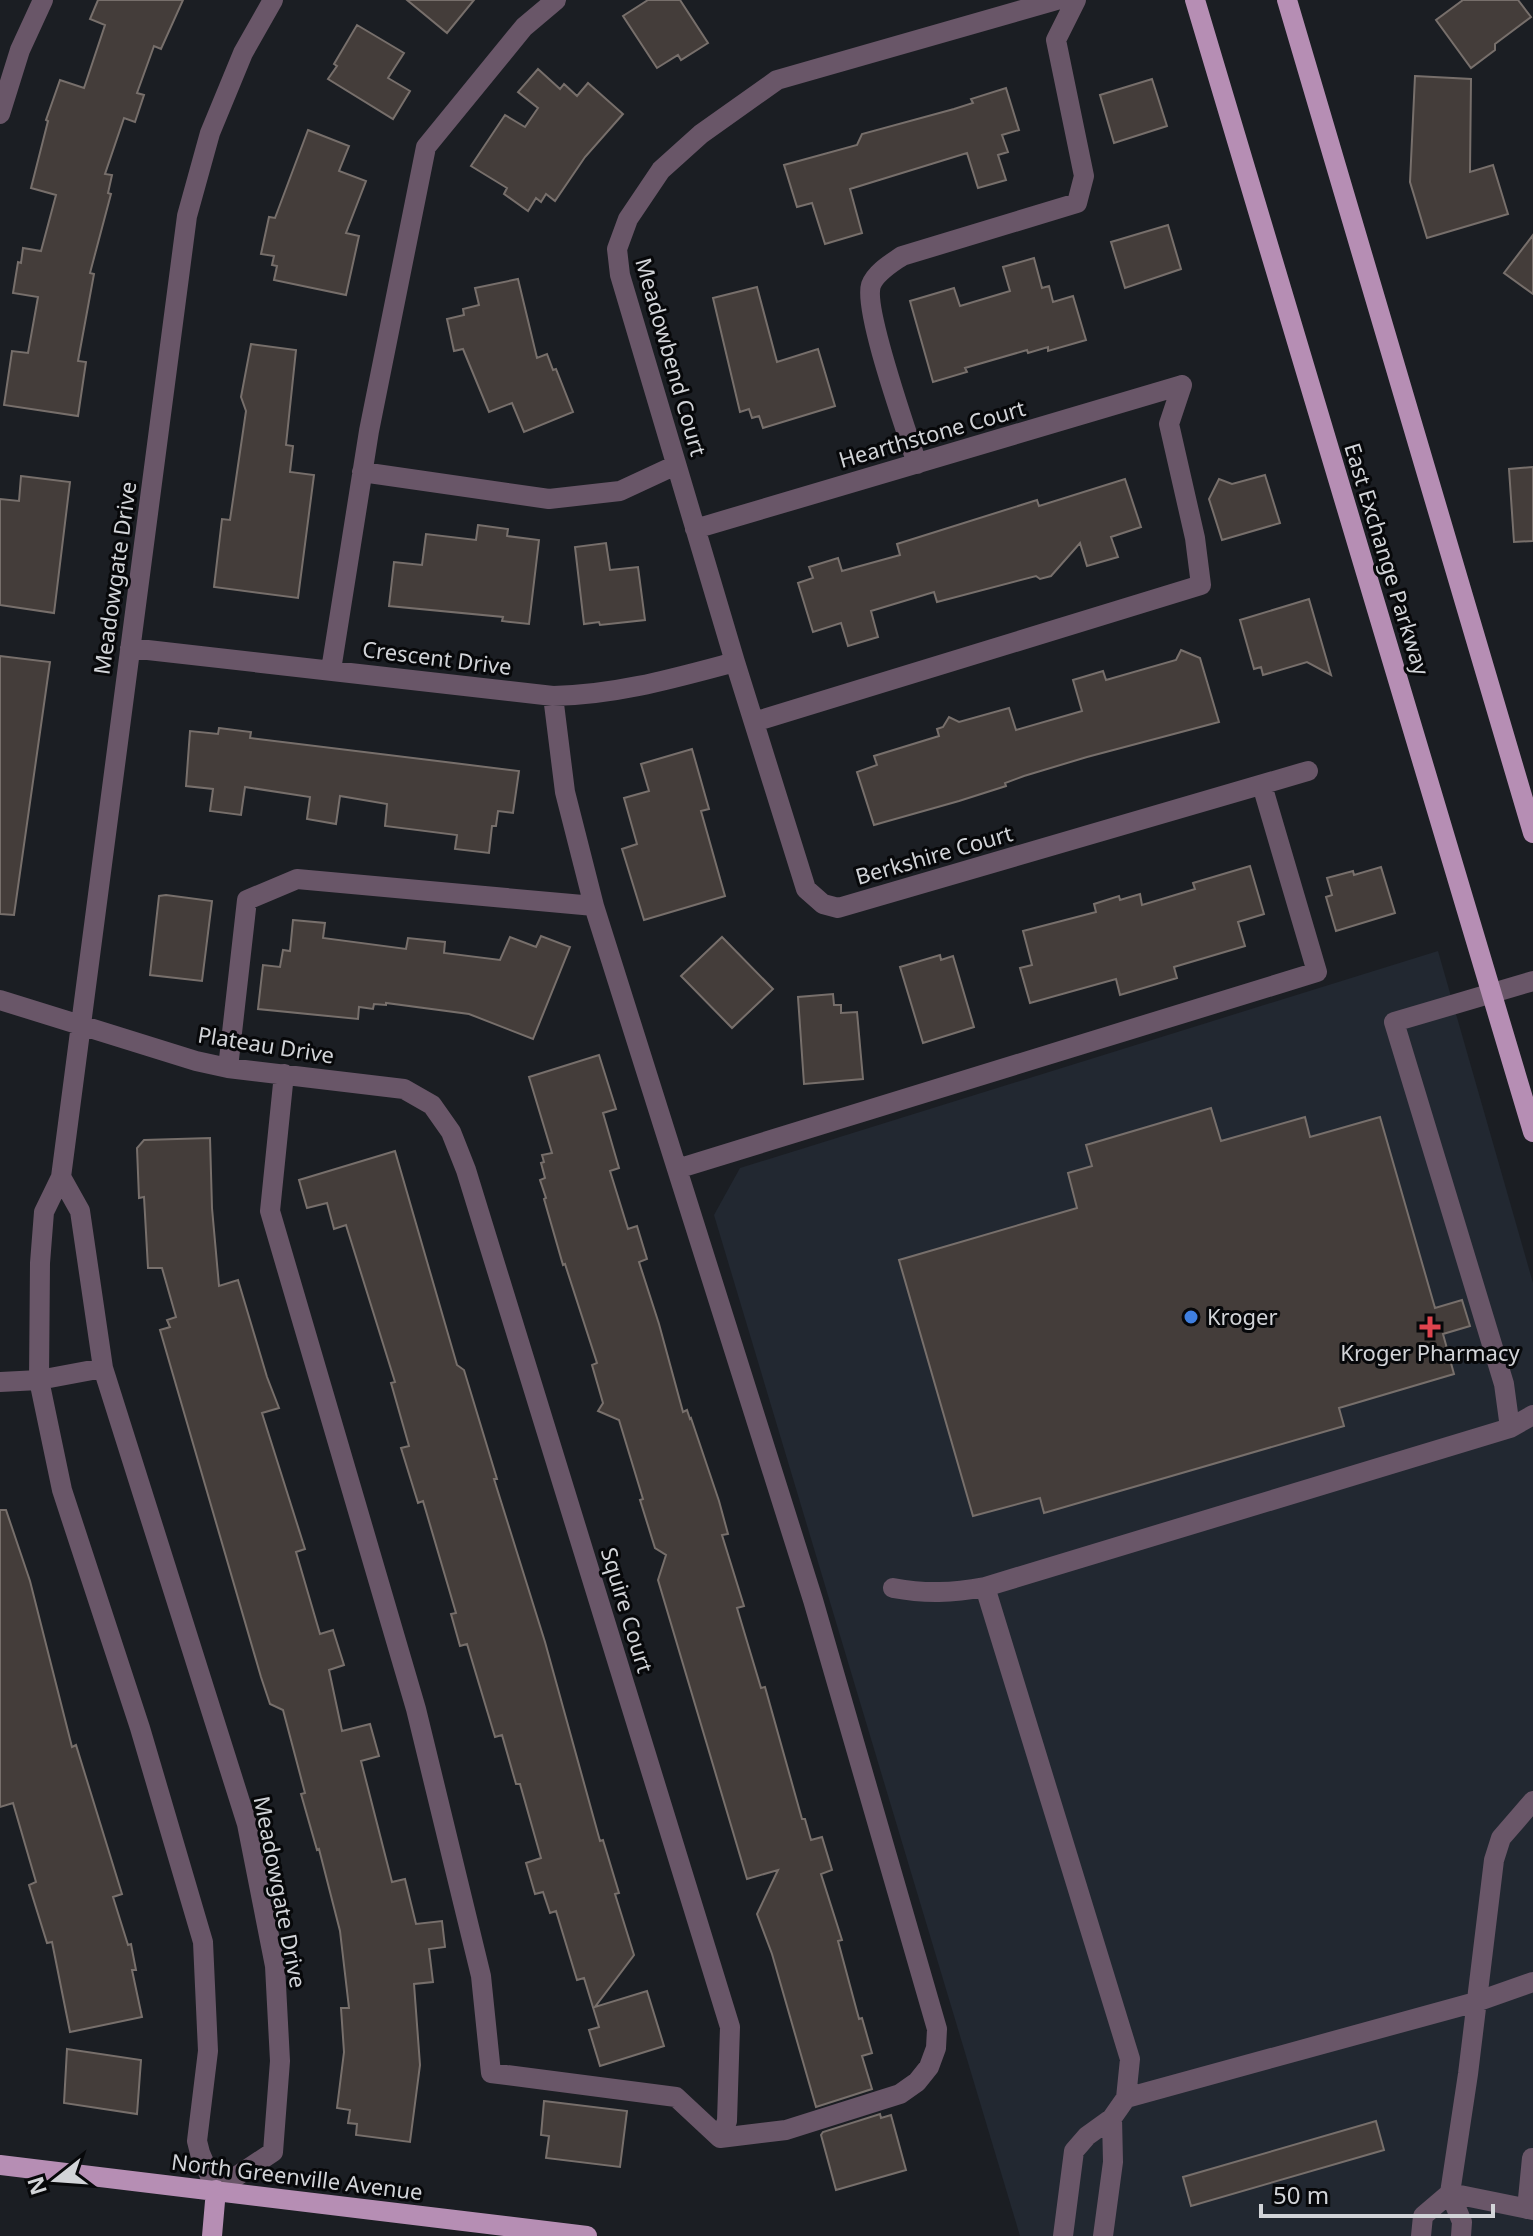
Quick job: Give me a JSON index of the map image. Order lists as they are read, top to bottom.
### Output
{
  "streets": {
    "main road": ["East Exchange Parkway", "North Greenville Avenue"],
    "street": [
      "Meadowbend Court",
      "Hearthstone Court",
      "Meadowgate Drive",
      "Crescent Drive",
      "Berkshire Court",
      "Plateau Drive",
      "Squire Court"
    ]
  },
  "crossings": [
    ["Meadowbend Court", "Hearthstone Court"],
    ["Meadowbend Court", "Crescent Drive"],
    ["Meadowbend Court", "Berkshire Court"],
    ["Hearthstone Court", "Berkshire Court"],
    ["Meadowgate Drive", "Crescent Drive"],
    ["Meadowgate Drive", "Plateau Drive"],
    ["Meadowgate Drive", "North Greenville Avenue"],
    ["Crescent Drive", "Berkshire Court"],
    ["Plateau Drive", "Squire Court"]
  ],
  "places": {
    "other": ["Kroger"],
    "health": ["Kroger Pharmacy"]
  },
  "scale_bar": "50 m",
  "north": "left"
}
